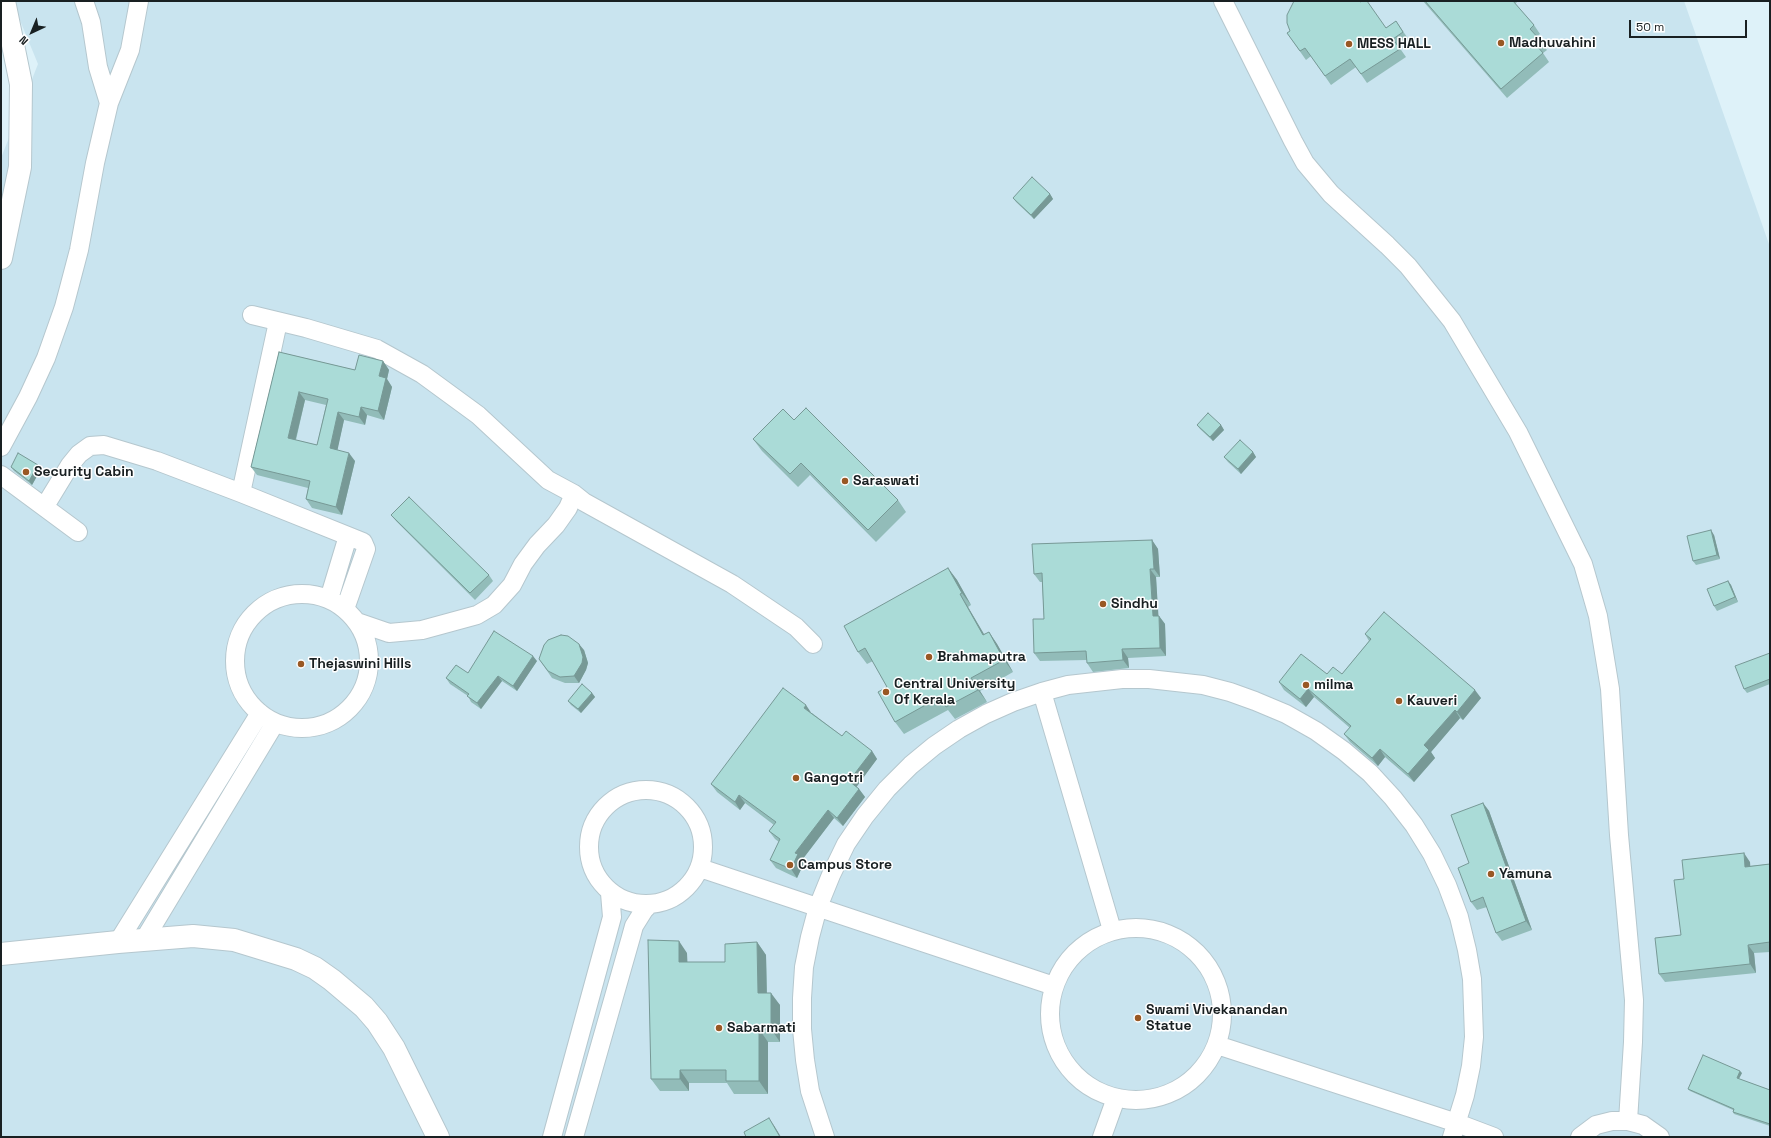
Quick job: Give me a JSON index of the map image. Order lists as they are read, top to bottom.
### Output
{
  "places": [
    "Madhuvahini",
    "MESS HALL",
    "Security Cabin",
    "Saraswati",
    "Sindhu",
    "Brahmaputra",
    "Thejaswini Hills",
    "milma",
    "Central University Of Kerala",
    "Kauveri",
    "Gangotri",
    "Campus Store",
    "Yamuna",
    "Swami Vivekanandan Statue",
    "Sabarmati"
  ],
  "scale_bar": "50 m",
  "north": "bottom left"
}
